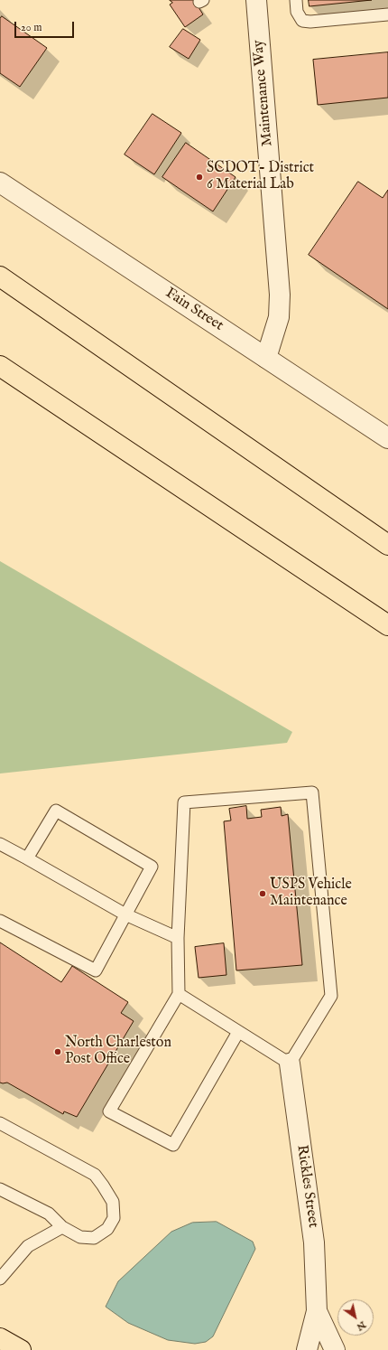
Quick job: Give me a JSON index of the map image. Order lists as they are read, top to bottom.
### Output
{
  "streets": {
    "street": ["Maintenance Way", "Fain Street", "Rickles Street"]
  },
  "crossings": [
    ["Maintenance Way", "Fain Street"]
  ],
  "places": ["SCDOT- District 6 Material Lab", "USPS Vehicle Maintenance", "North Charleston Post Office"],
  "scale_bar": "20 m",
  "north": "bottom right"
}
